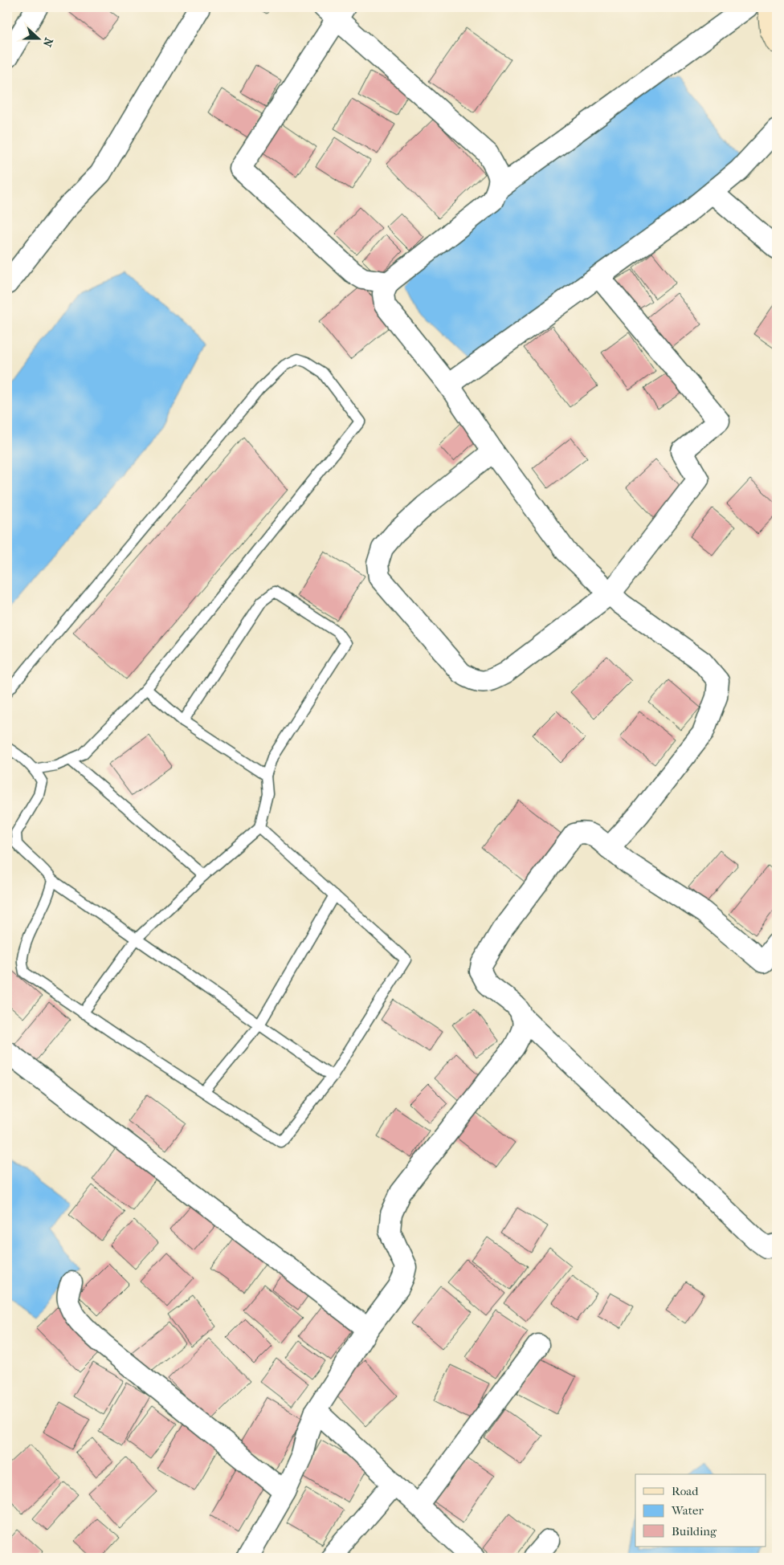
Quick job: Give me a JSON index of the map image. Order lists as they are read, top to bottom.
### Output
{
  "legend": ["Road", "Water", "Building"],
  "north": "right"
}
